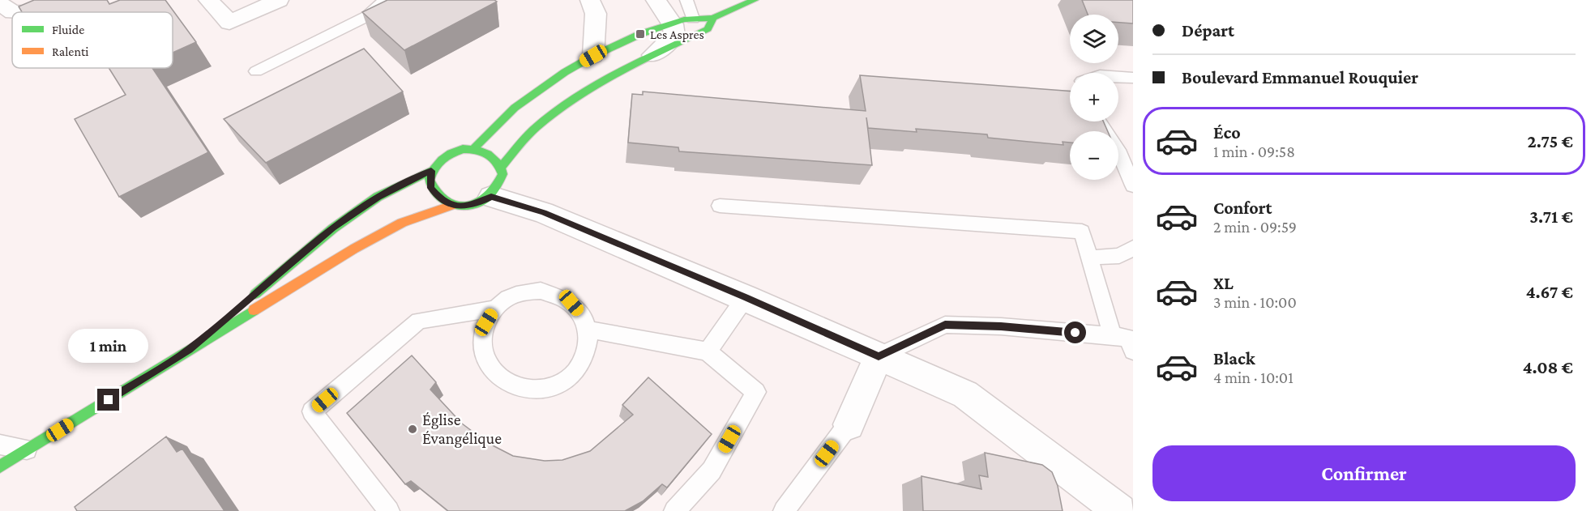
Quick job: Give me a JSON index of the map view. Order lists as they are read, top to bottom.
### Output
{
  "places": {
    "transit": ["Les Aspres"],
    "other": ["Église Évangélique"]
  },
  "legend": ["Fluide", "Ralenti"],
  "page": {
    "banner": ["Départ", "Boulevard Emmanuel Rouquier"],
    "map_buttons": ["+", "−"],
    "list": [
      {
        "name": "Éco",
        "note": "1 min · 09:58",
        "value": "2.75 €"
      },
      {
        "name": "Confort",
        "note": "2 min · 09:59",
        "value": "3.71 €"
      },
      {
        "name": "XL",
        "note": "3 min · 10:00",
        "value": "4.67 €"
      },
      {
        "name": "Black",
        "note": "4 min · 10:01",
        "value": "4.08 €"
      }
    ],
    "bubble": "1 min",
    "buttons": "Confirmer"
  }
}
